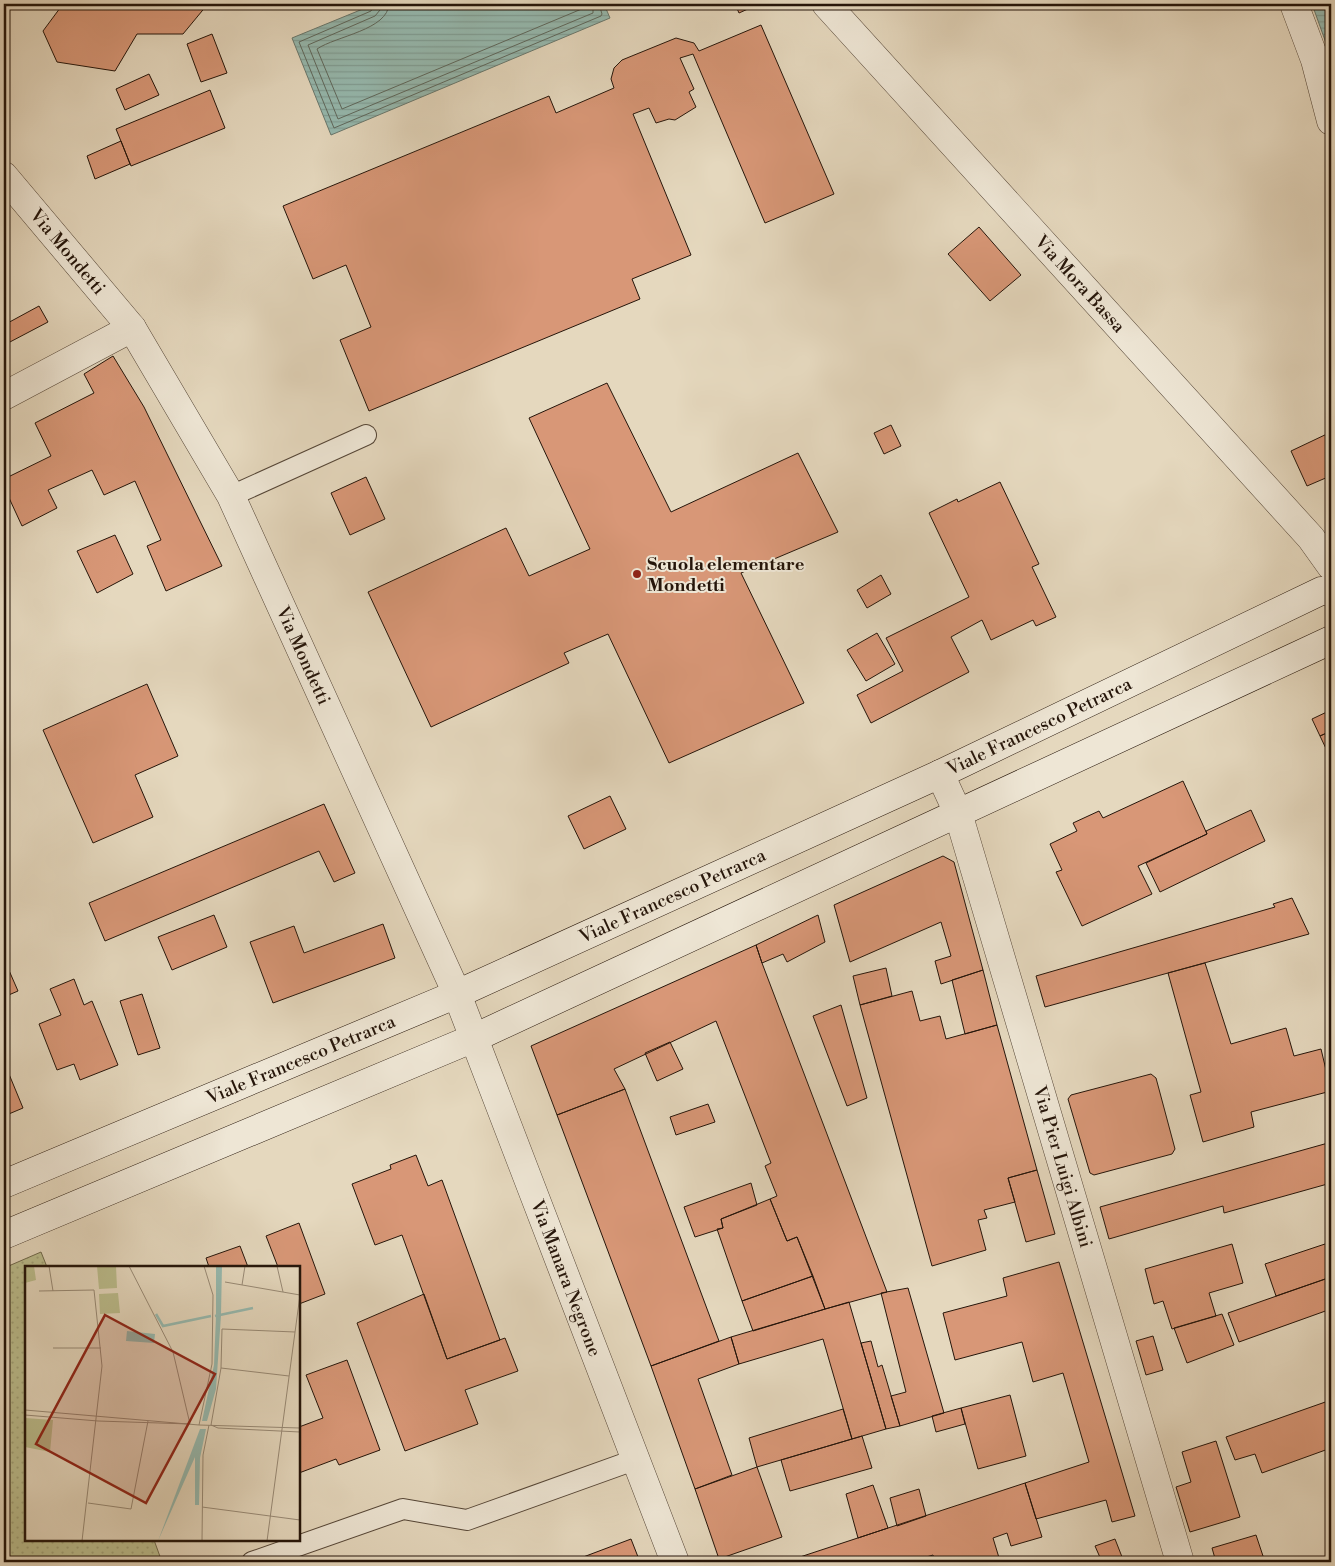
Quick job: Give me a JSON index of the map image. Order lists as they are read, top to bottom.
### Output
{
  "streets": {
    "street": [
      "Via Mondetti",
      "Via Mora Bassa",
      "Viale Francesco Petrarca",
      "Via Pier Luigi Albini",
      "Via Manara Negrone"
    ]
  },
  "crossings": [
    ["Via Mondetti", "Viale Francesco Petrarca"],
    ["Via Mondetti", "Via Manara Negrone"],
    ["Viale Francesco Petrarca", "Via Pier Luigi Albini"],
    ["Viale Francesco Petrarca", "Via Manara Negrone"]
  ],
  "places": ["Scuola elementare Mondetti"]
}
